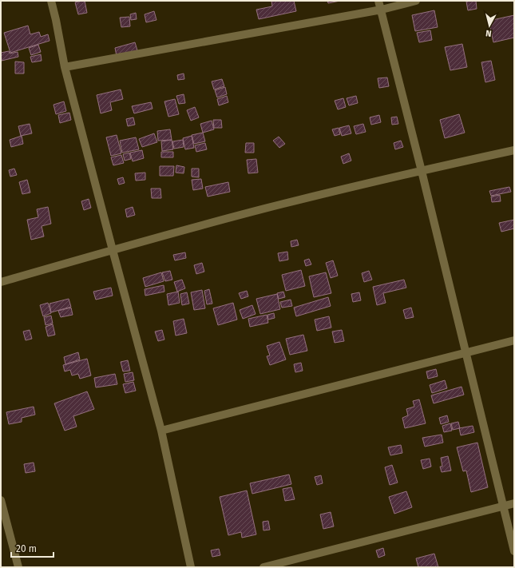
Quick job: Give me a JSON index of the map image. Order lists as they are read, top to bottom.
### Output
{
  "scale_bar": "20 m",
  "north": "bottom"
}
